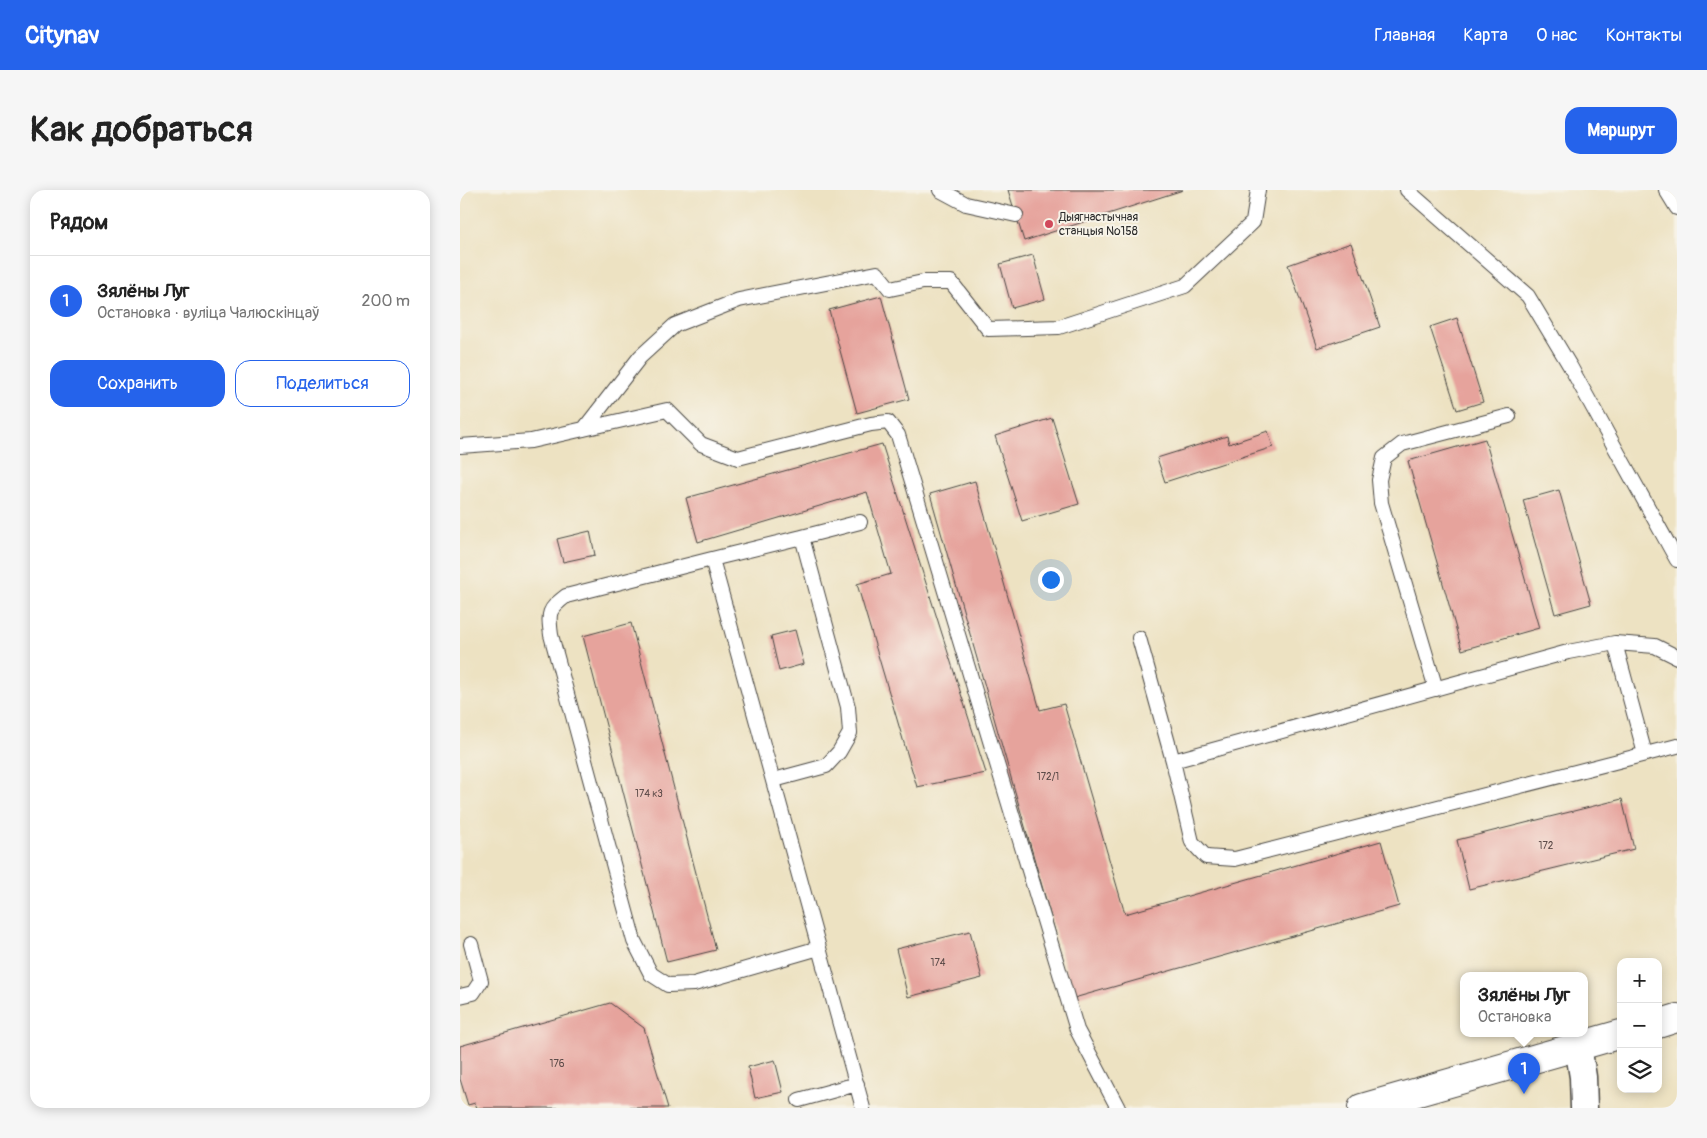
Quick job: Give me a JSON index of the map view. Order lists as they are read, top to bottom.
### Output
{
  "places": ["Дыягнастычная станцыя №158"],
  "house_numbers": [
    "172/1",
    "174 к3",
    "172",
    "174",
    "176"
  ],
  "page": {
    "header": "Citynav",
    "nav": [
      "Главная",
      "Карта",
      "О нас",
      "Контакты"
    ],
    "buttons": [
      "Маршрут",
      ["Сохранить", "Поделиться"]
    ],
    "title": "Как добраться",
    "heading": "Рядом",
    "list": [
      {
        "mark": "1",
        "name": "Зялёны Луг",
        "note": "Остановка · вуліца Чалюскінцаў",
        "value": "200 m"
      }
    ],
    "map_buttons": ["+", "−"],
    "popup": ["Зялёны Луг", "Остановка"],
    "pins": "1"
  }
}
